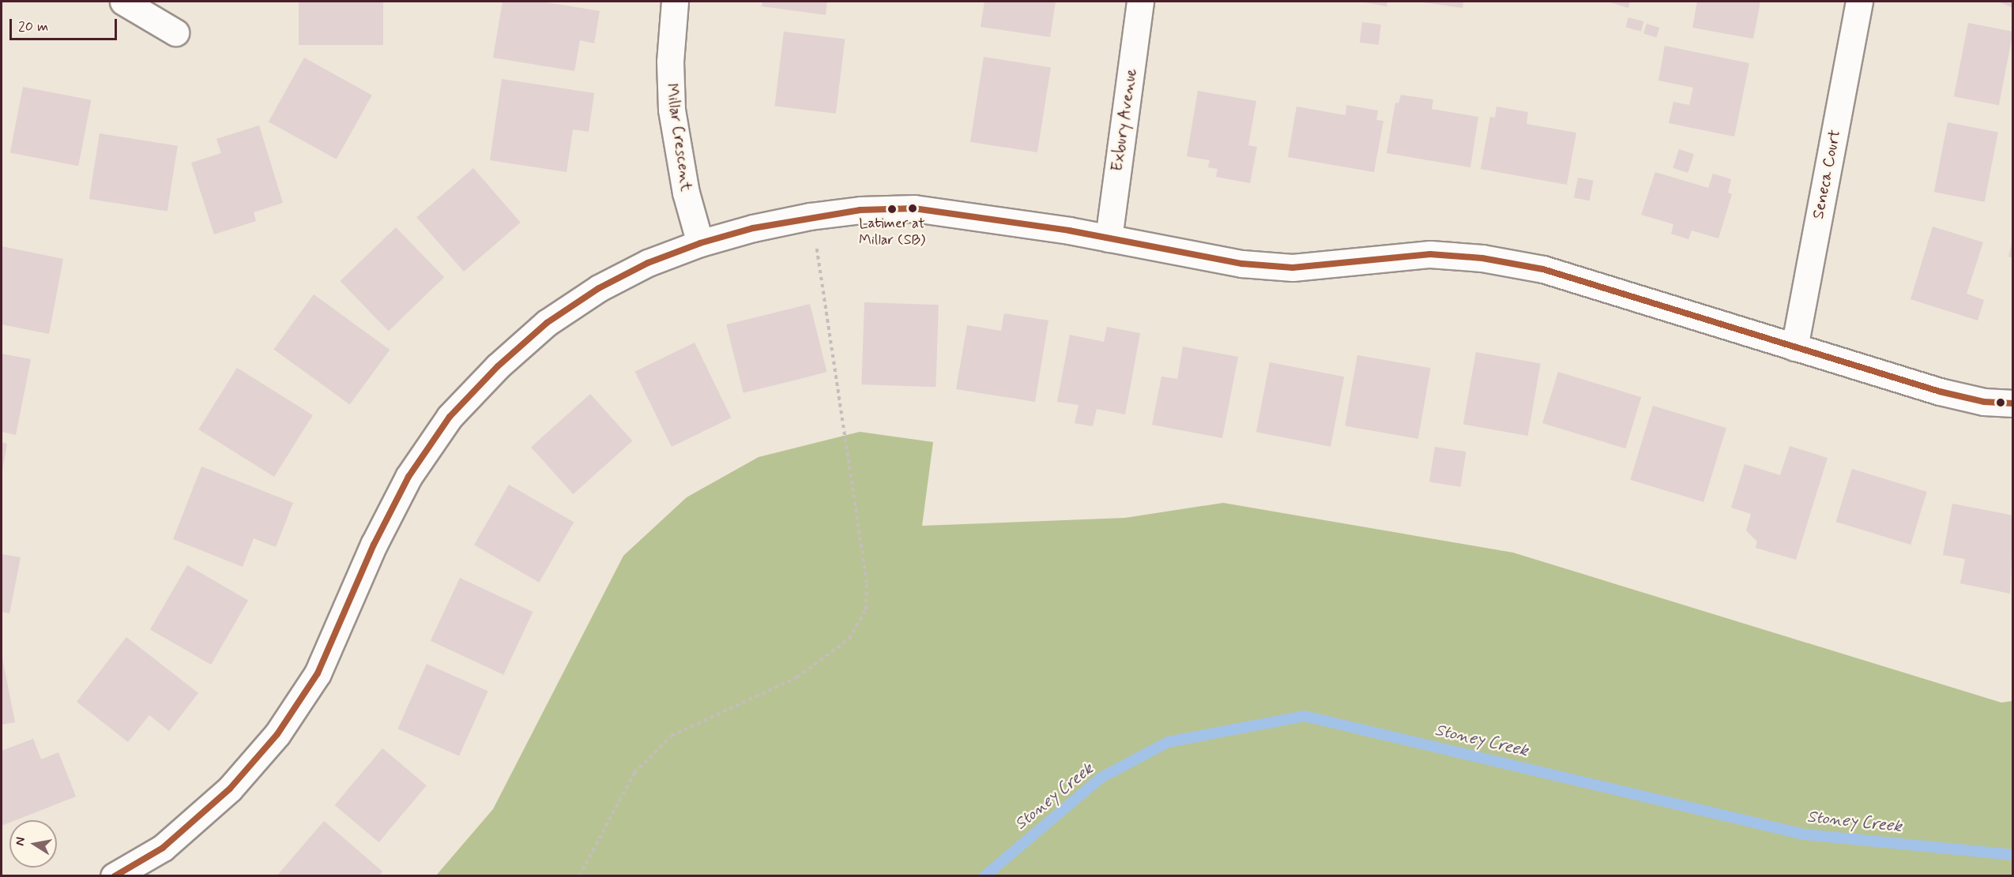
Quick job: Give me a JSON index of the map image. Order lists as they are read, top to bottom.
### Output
{
  "streets": {
    "street": ["Exbury Avenue", "Millar Crescent", "Seneca Court"]
  },
  "water": ["Stoney Creek"],
  "places": ["Latimer at Millar (SB)"],
  "scale_bar": "20 m",
  "north": "left"
}
